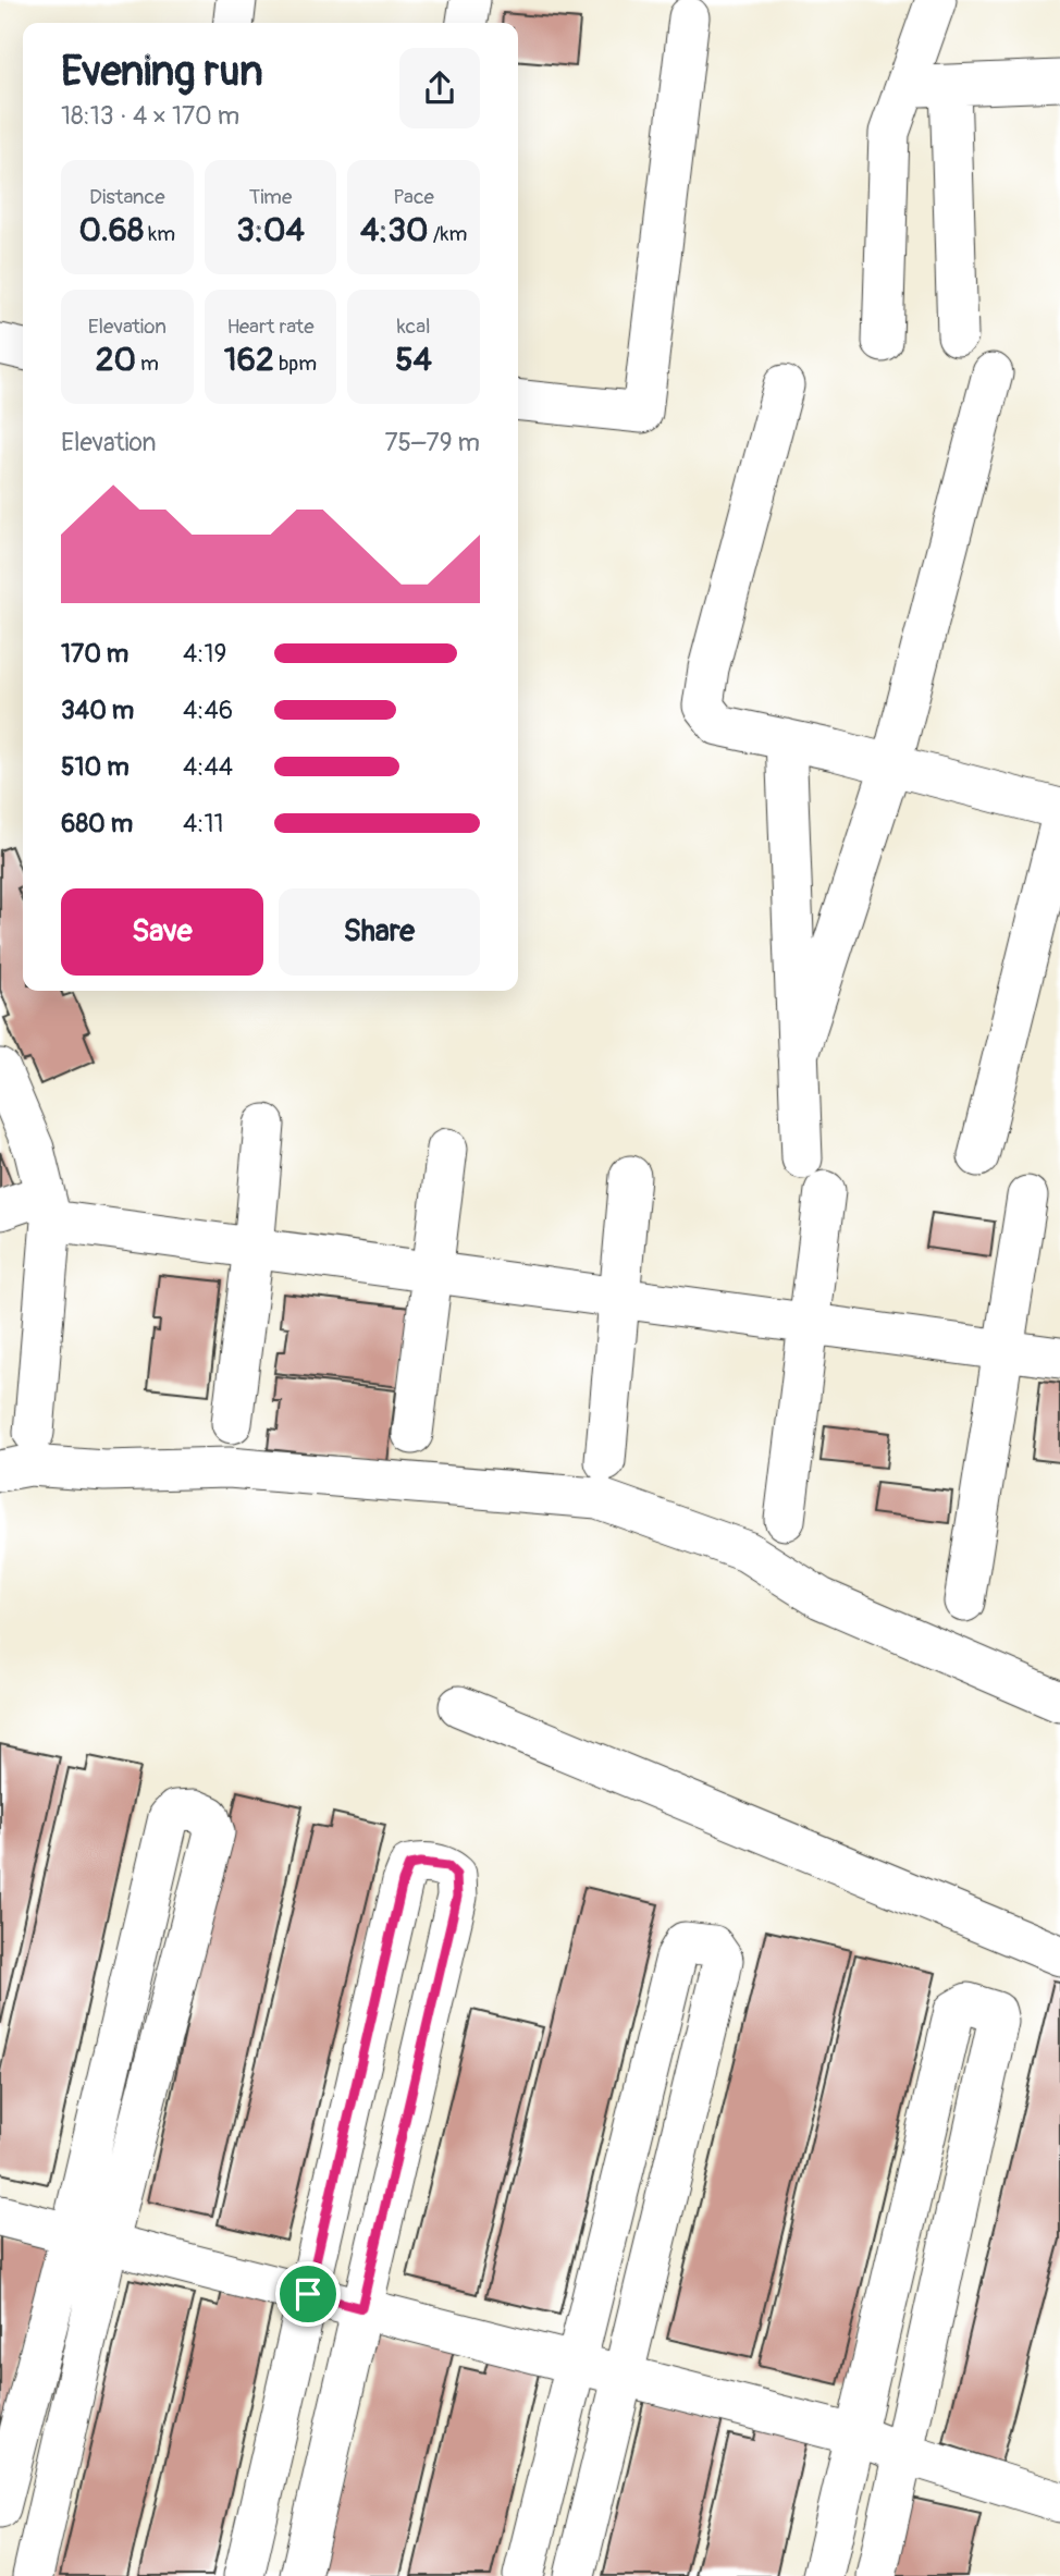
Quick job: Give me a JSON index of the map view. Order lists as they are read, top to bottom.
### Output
{
  "page": {
    "heading": ["Evening run", "18:13 · 4 × 170 m"],
    "stats": [
      ["Distance", "0.68 km"],
      ["Time", "3:04"],
      ["Pace", "4:30 /km"],
      ["Elevation", "20 m"],
      ["Heart rate", "162 bpm"],
      ["kcal", "54"]
    ],
    "chart": ["Elevation", "75–79 m"],
    "list": [
      {
        "name": "170 m",
        "note": "4:19"
      },
      {
        "name": "340 m",
        "note": "4:46"
      },
      {
        "name": "510 m",
        "note": "4:44"
      },
      {
        "name": "680 m",
        "note": "4:11"
      }
    ],
    "buttons": ["Save", "Share"]
  }
}
